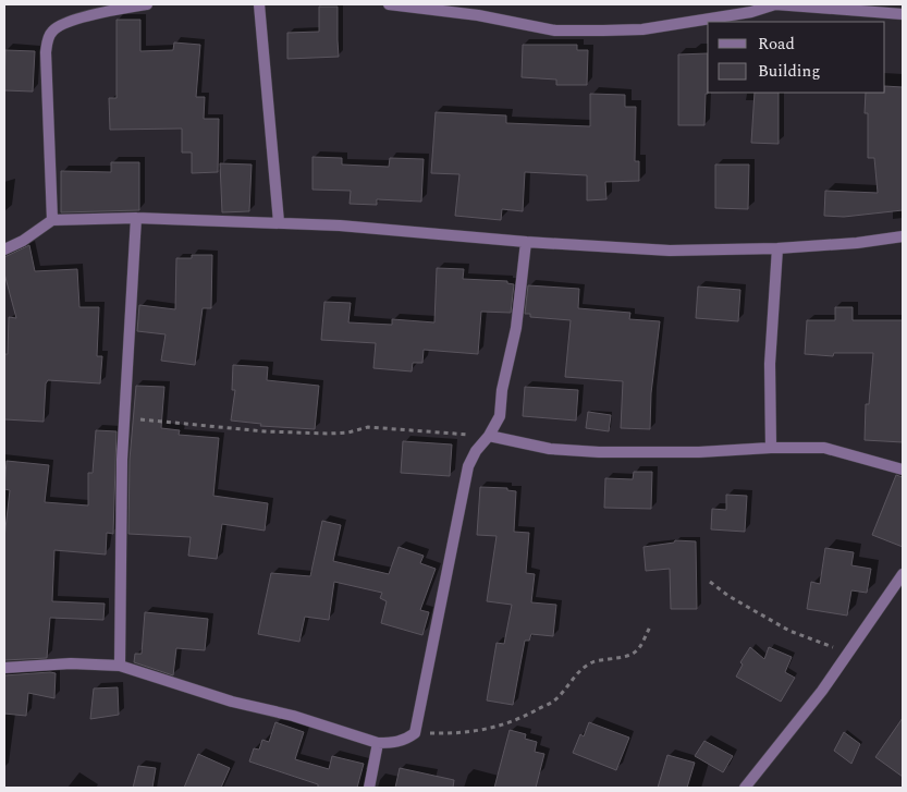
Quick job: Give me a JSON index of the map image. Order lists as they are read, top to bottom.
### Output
{
  "legend": ["Road", "Building"]
}
